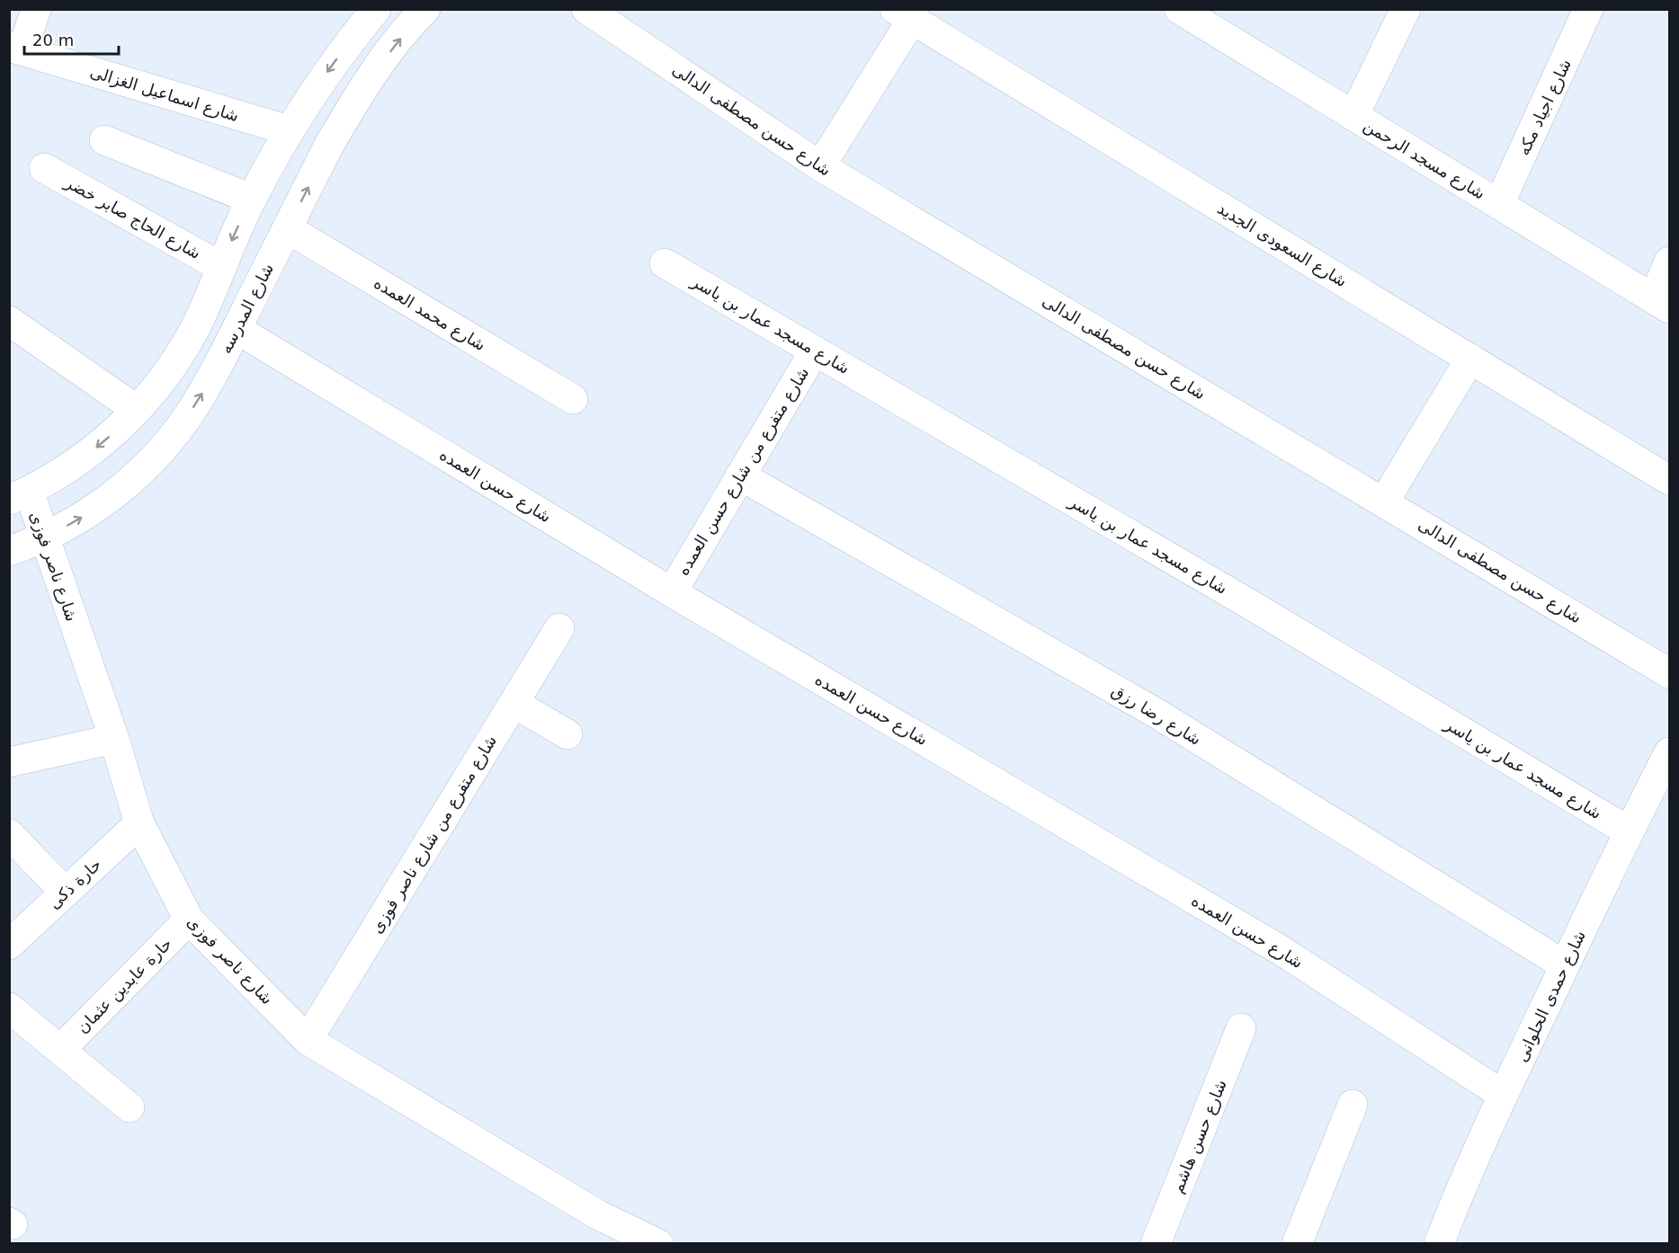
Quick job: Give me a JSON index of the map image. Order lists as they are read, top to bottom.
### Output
{
  "streets": {
    "street": [
      "شارع اسماعيل الغزالى",
      "شارع اجياد مكه",
      "شارع حسن مصطفى الدالى",
      "شارع مسجد الرحمن",
      "شارع الحاج صابر خضر",
      "شارع السعودى الجديد",
      "شارع المدرسه",
      "شارع محمد العمده",
      "شارع مسجد عمار بن ياسر",
      "شارع متفرع من شارع حسن العمده",
      "شارع حسن العمده",
      "شارع ناصر فوزى",
      "شارع رضا رزق",
      "شارع متفرع من شارع ناصر فوزى",
      "حارة ذكى",
      "حارة عابدين عثمان",
      "شارع حمدى الحلوانى",
      "شارع حسن هاشم"
    ]
  },
  "crossings": [
    ["شارع اجياد مكه", "شارع مسجد الرحمن"],
    ["شارع المدرسه", "شارع محمد العمده"],
    ["شارع المدرسه", "شارع حسن العمده"],
    ["شارع المدرسه", "شارع ناصر فوزى"],
    ["شارع مسجد عمار بن ياسر", "شارع متفرع من شارع حسن العمده"],
    ["شارع مسجد عمار بن ياسر", "شارع حمدى الحلوانى"],
    ["شارع متفرع من شارع حسن العمده", "شارع حسن العمده"],
    ["شارع متفرع من شارع حسن العمده", "شارع رضا رزق"],
    ["شارع حسن العمده", "شارع حمدى الحلوانى"],
    ["شارع ناصر فوزى", "شارع متفرع من شارع ناصر فوزى"],
    ["شارع ناصر فوزى", "حارة ذكى"],
    ["شارع ناصر فوزى", "حارة عابدين عثمان"],
    ["شارع رضا رزق", "شارع حمدى الحلوانى"]
  ],
  "scale_bar": "20 m"
}
